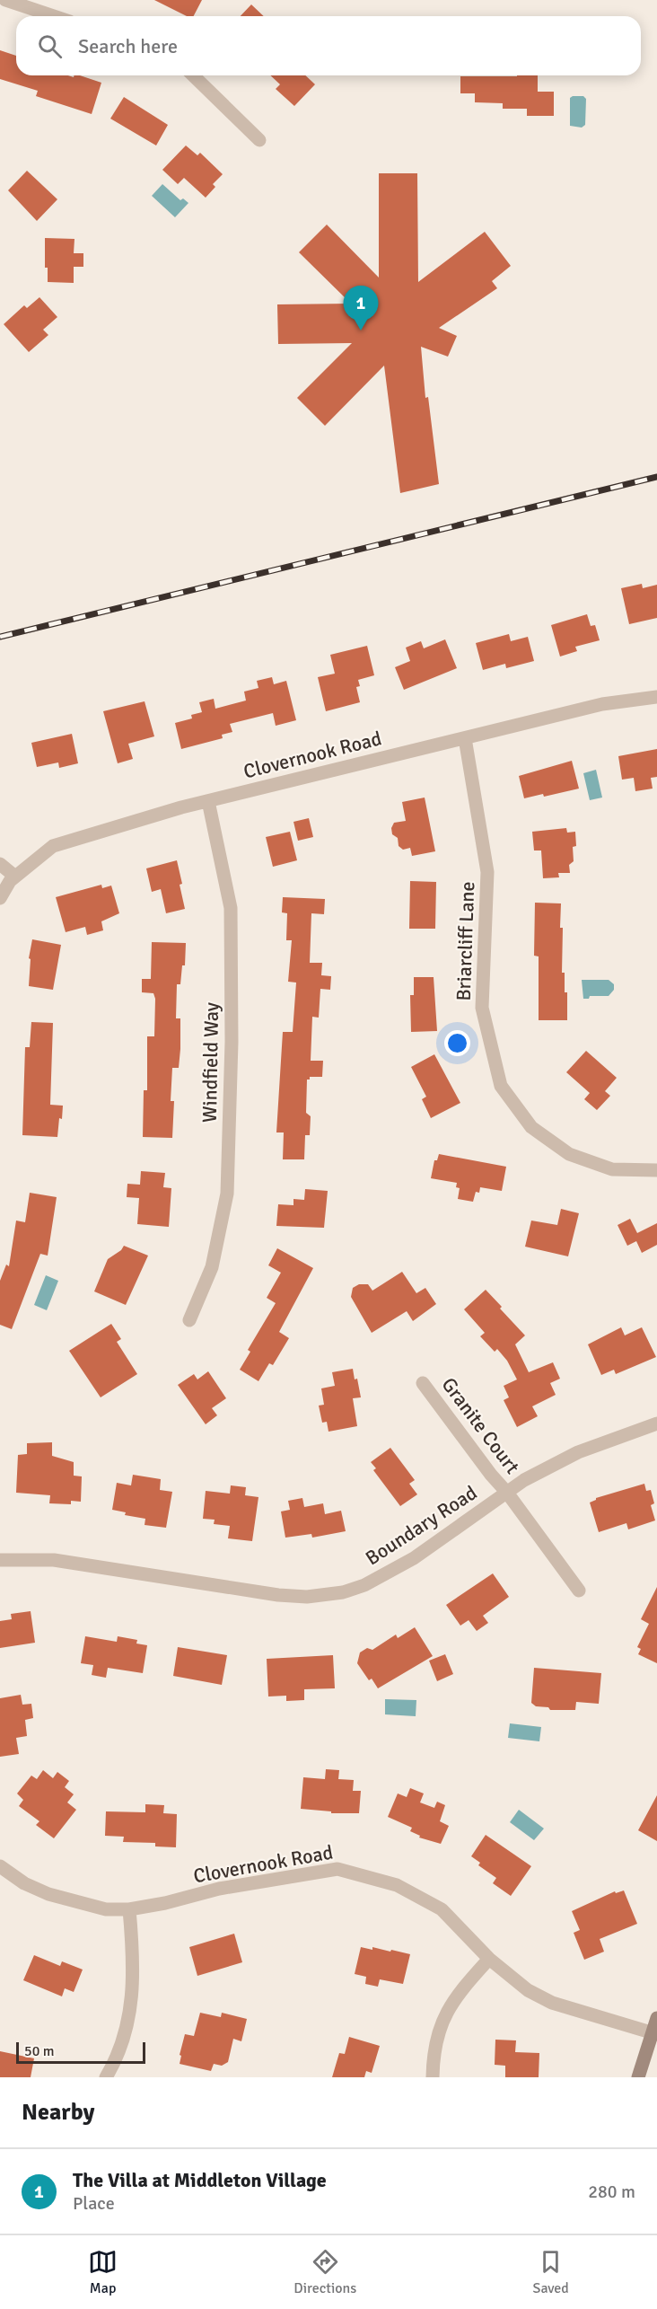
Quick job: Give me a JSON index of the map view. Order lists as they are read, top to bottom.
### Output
{
  "streets": {
    "street": [
      "Clovernook Road",
      "Briarcliff Lane",
      "Windfield Way",
      "Granite Court",
      "Boundary Road"
    ]
  },
  "crossings": [
    ["Clovernook Road", "Briarcliff Lane"],
    ["Clovernook Road", "Windfield Way"],
    ["Granite Court", "Boundary Road"]
  ],
  "scale_bar": "50 m",
  "page": {
    "search": "Search here",
    "pins": "1",
    "scale": "50 m",
    "heading": "Nearby",
    "list": [
      {
        "mark": "1",
        "name": "The Villa at Middleton Village",
        "note": "Place",
        "value": "280 m"
      }
    ],
    "nav": ["Map", "Directions", "Saved"]
  }
}
